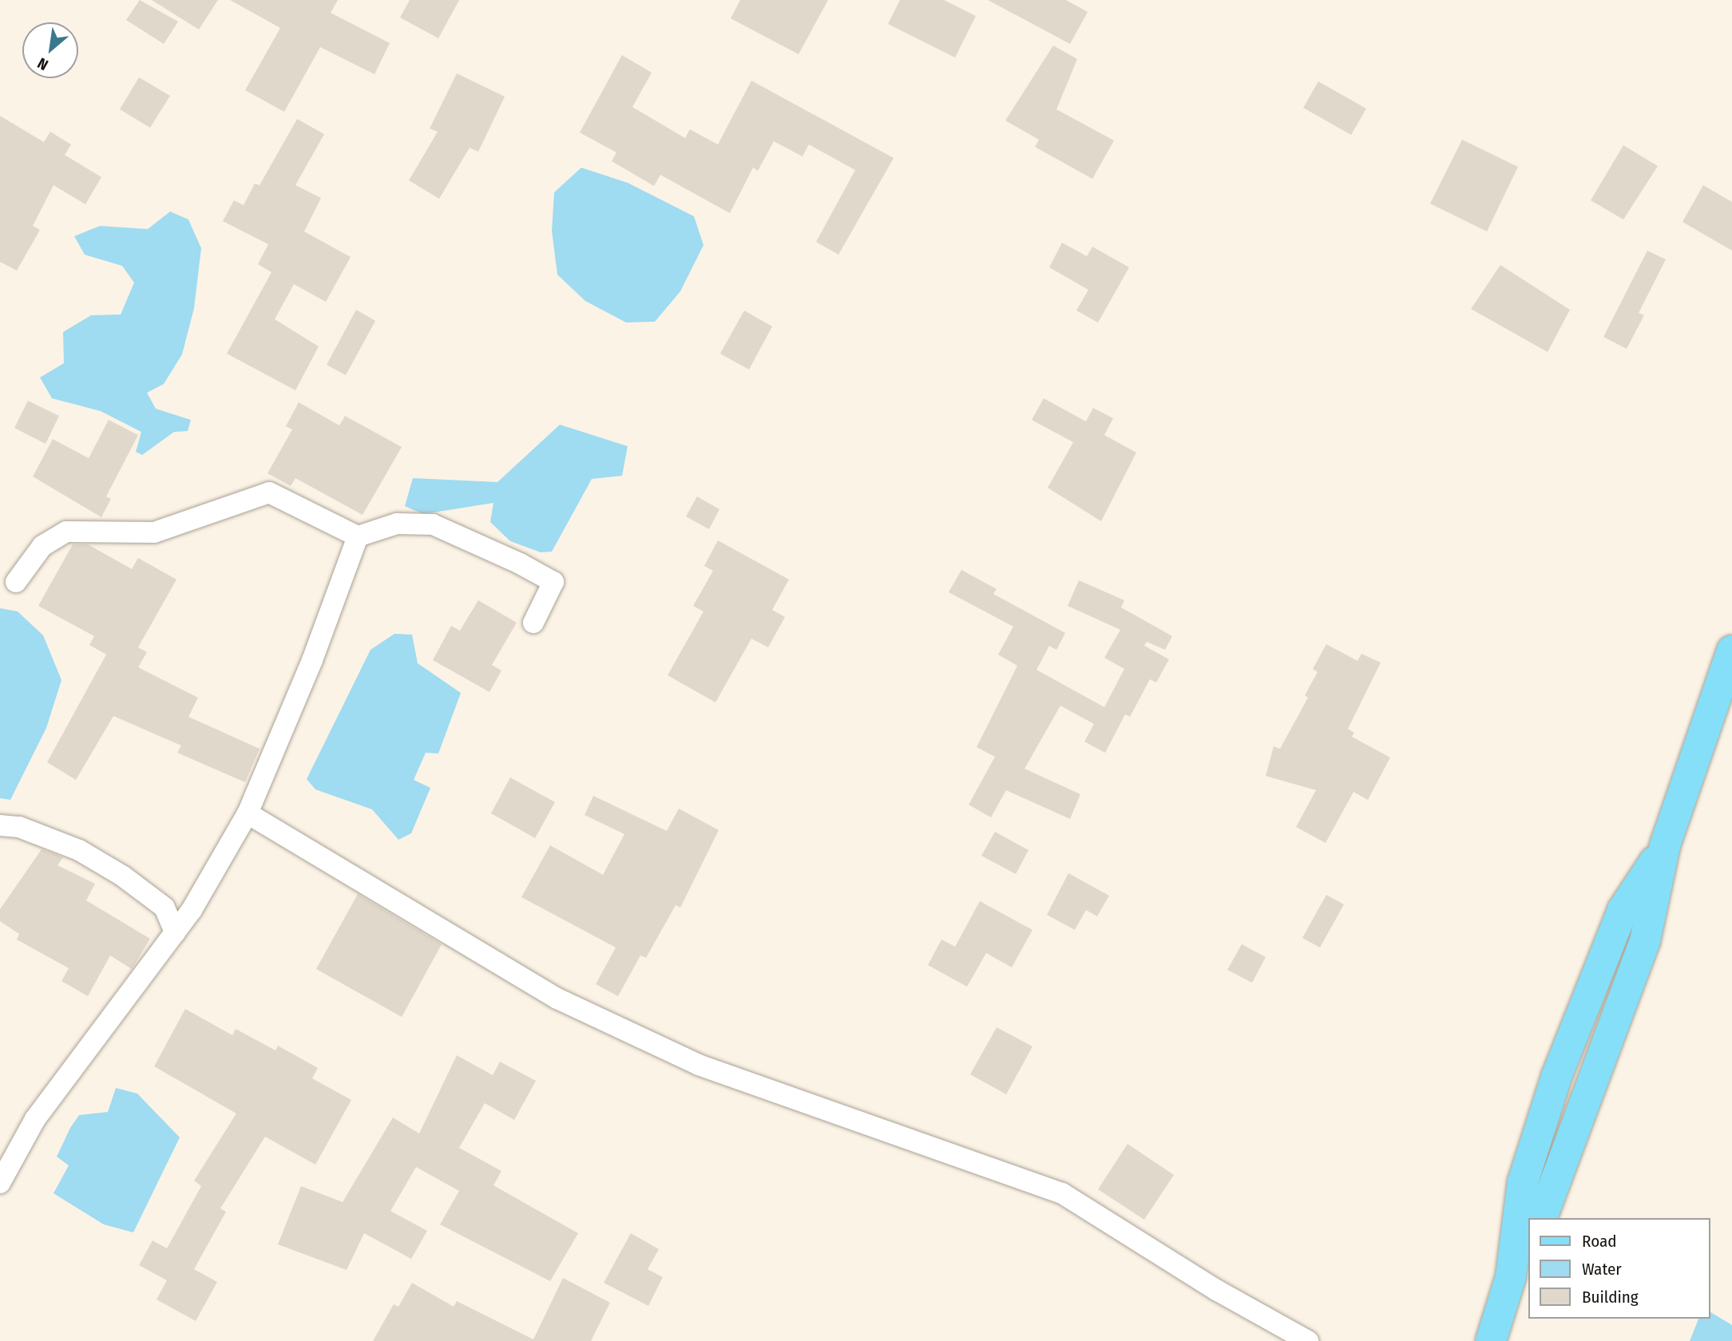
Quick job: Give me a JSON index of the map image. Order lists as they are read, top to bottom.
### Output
{
  "legend": ["Road", "Water", "Building"],
  "north": "bottom left"
}
